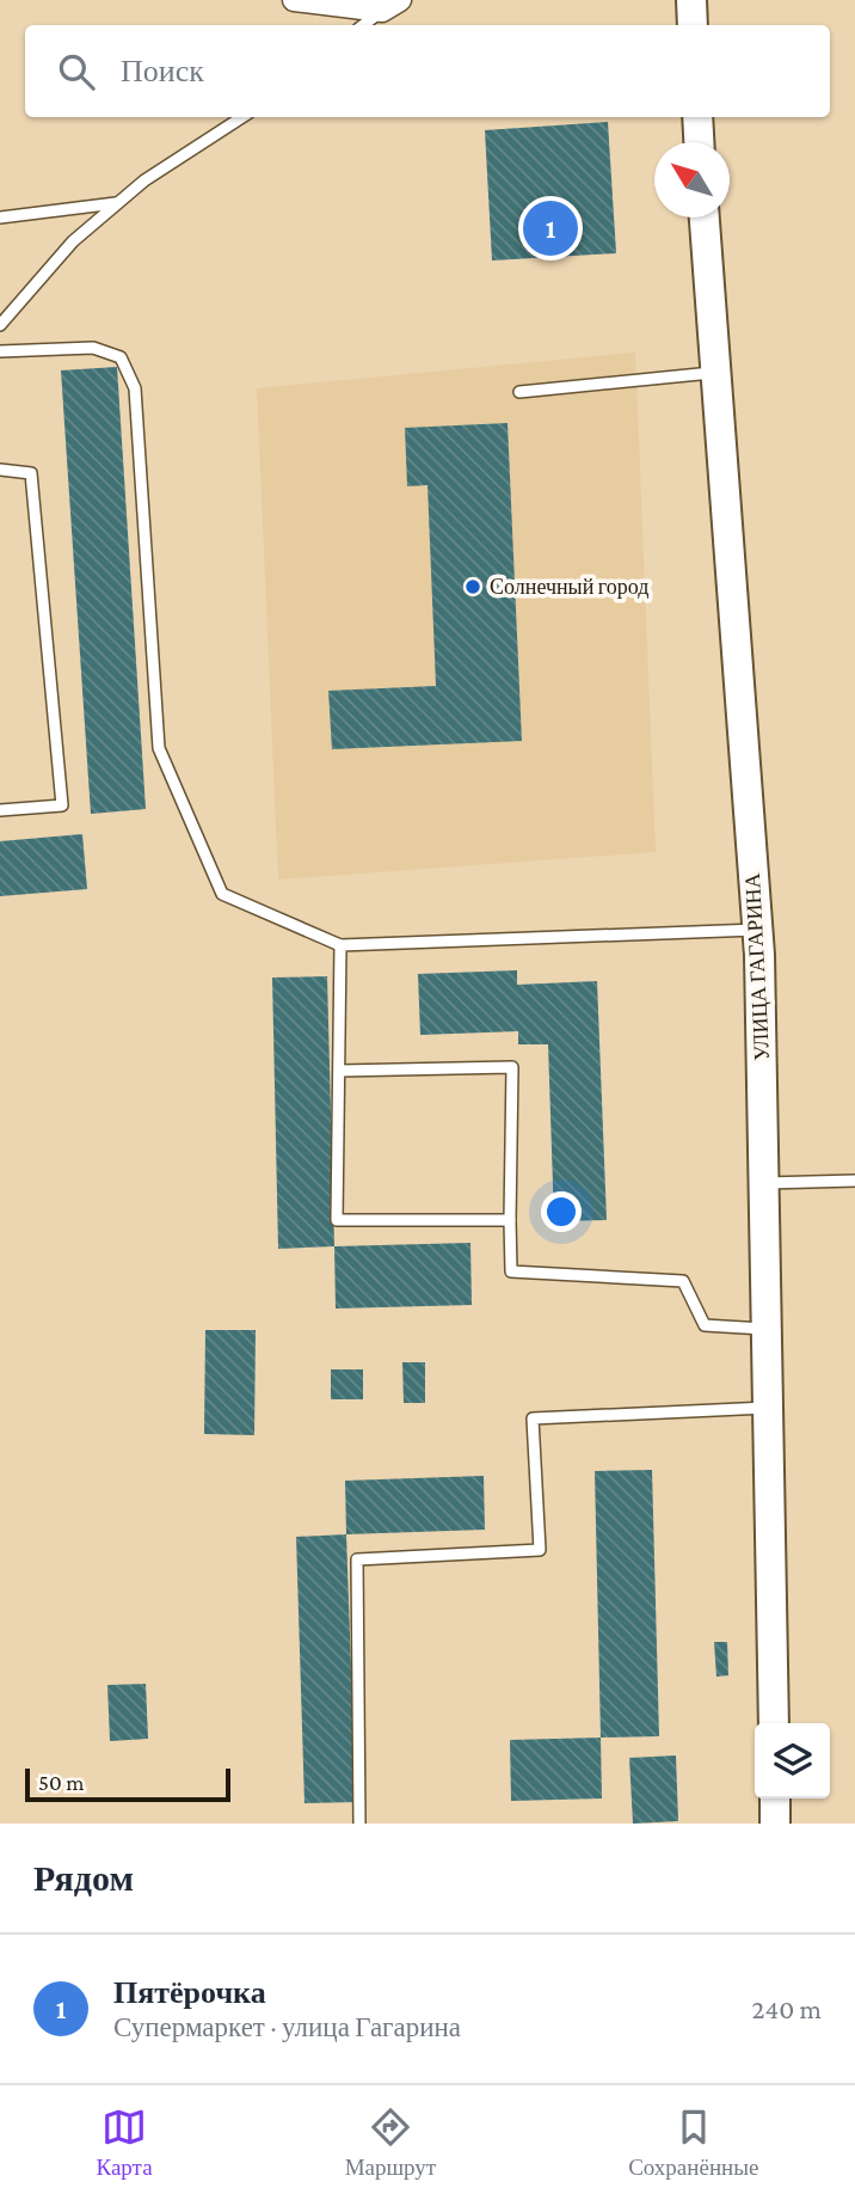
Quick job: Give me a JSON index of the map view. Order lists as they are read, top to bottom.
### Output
{
  "streets": {
    "street": ["УЛИЦА ГАГАРИНА"]
  },
  "places": ["Солнечный город"],
  "scale_bar": "50 m",
  "north": "top left",
  "page": {
    "search": "Поиск",
    "pins": "1",
    "scale": "50 m",
    "heading": "Рядом",
    "list": [
      {
        "mark": "1",
        "name": "Пятёрочка",
        "note": "Супермаркет · улица Гагарина",
        "value": "240 m"
      }
    ],
    "nav": ["Карта", "Маршрут", "Сохранённые"]
  }
}
